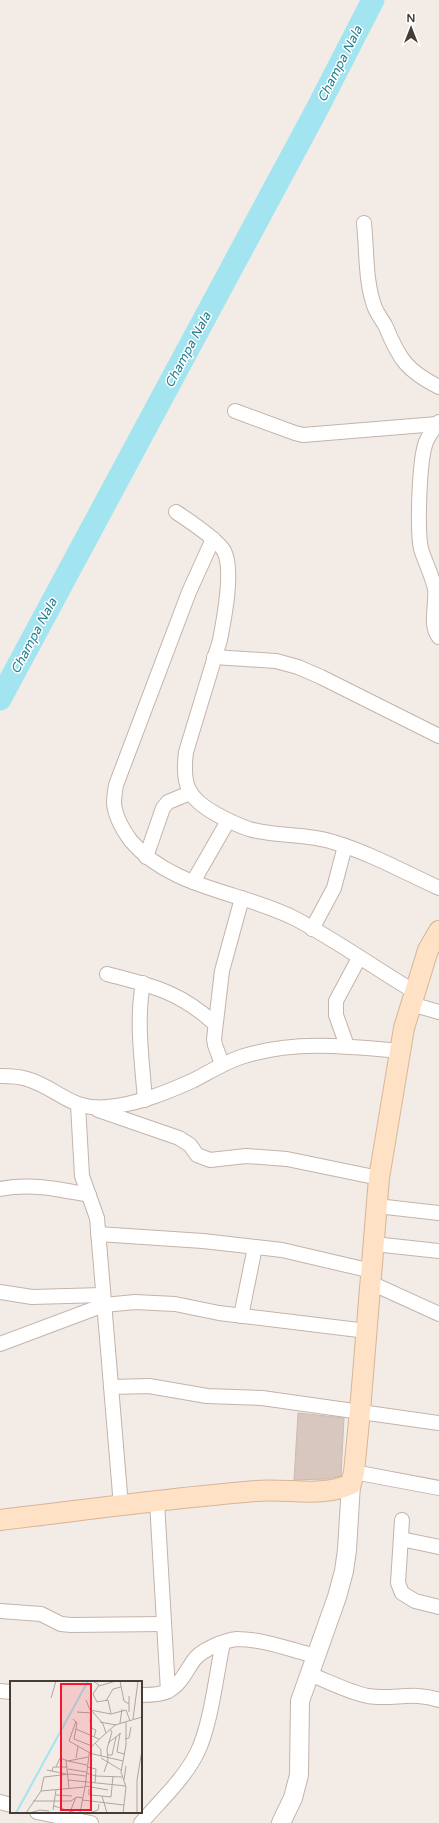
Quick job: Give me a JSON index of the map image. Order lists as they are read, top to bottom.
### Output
{
  "water": ["Champa Nala"],
  "north": "top"
}
